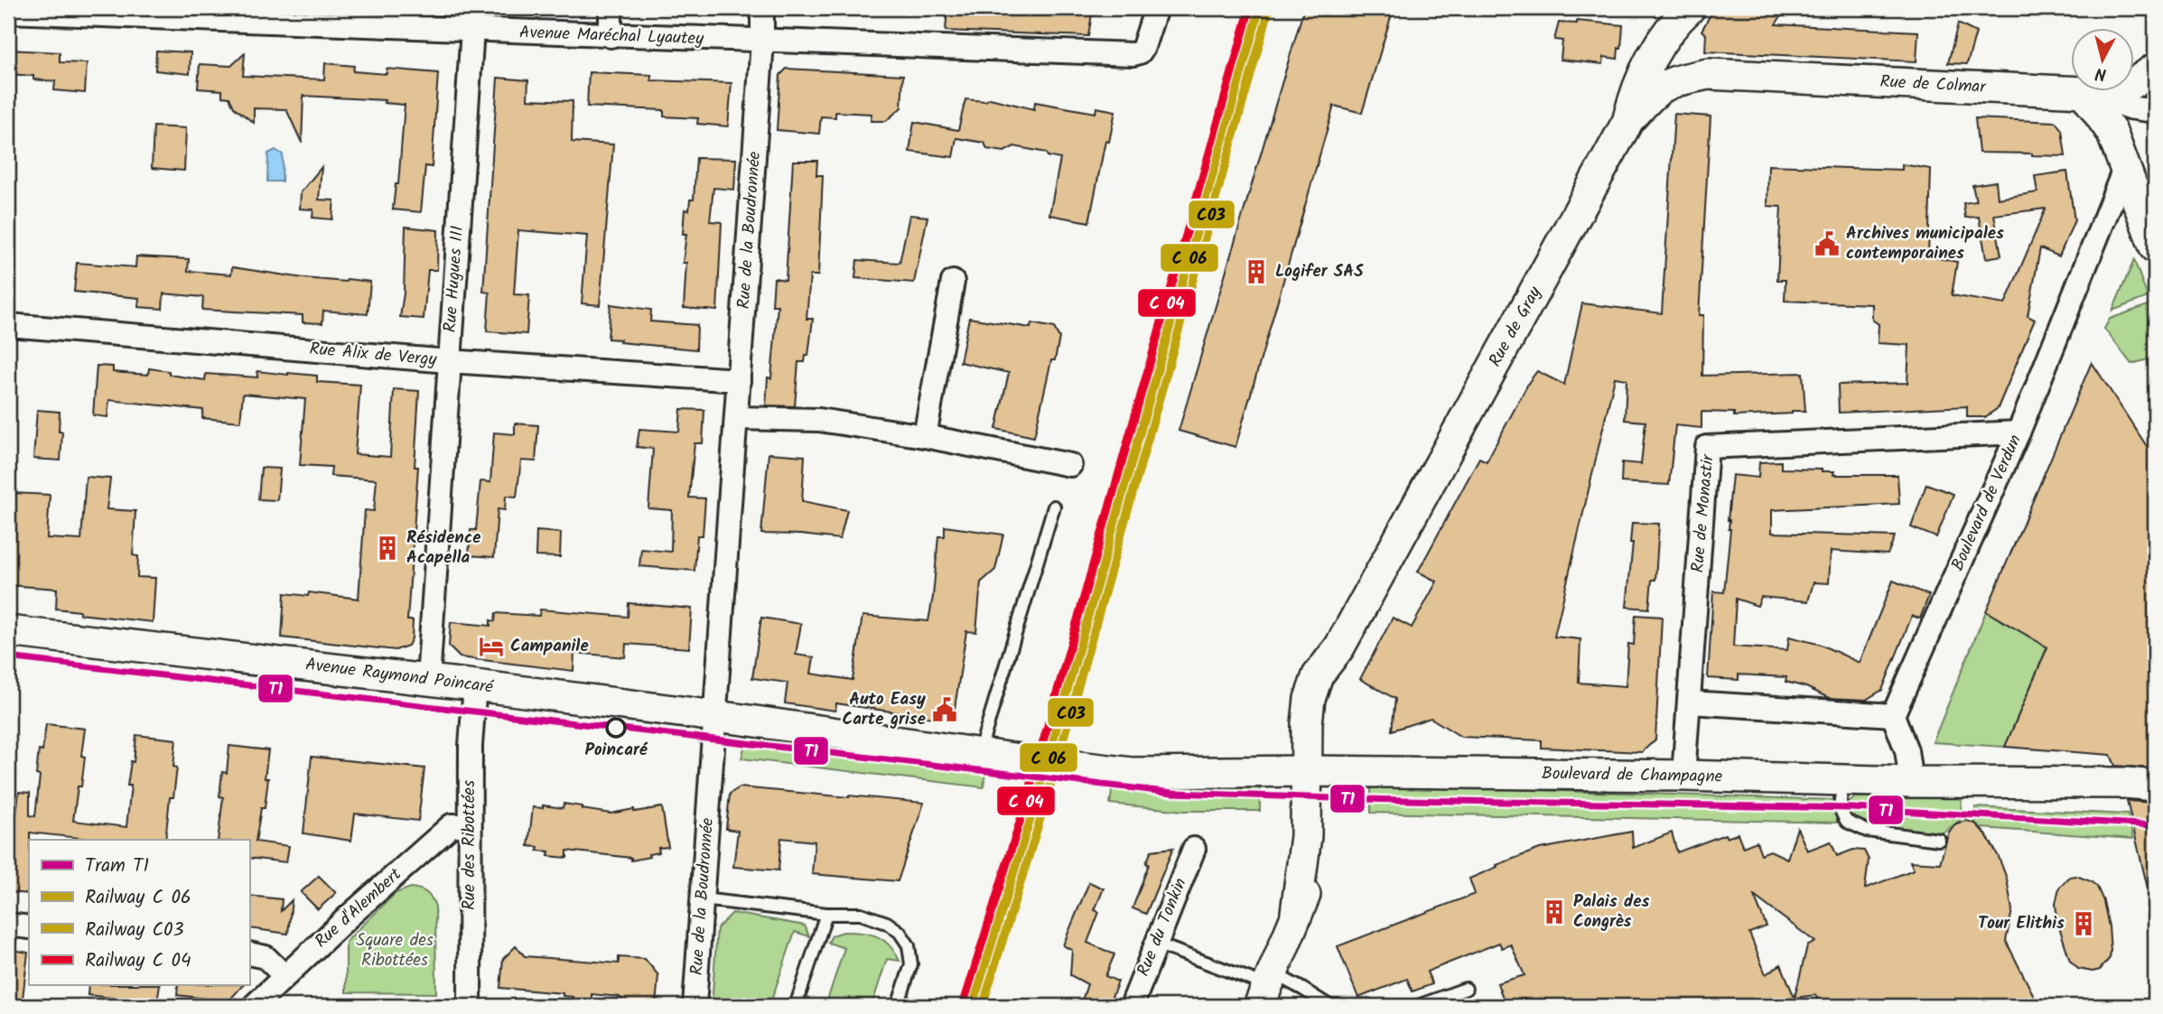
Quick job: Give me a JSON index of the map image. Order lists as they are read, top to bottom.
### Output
{
  "streets": {
    "main road": [
      "Rue de Colmar",
      "Rue de Gray",
      "Avenue Raymond Poincaré",
      "Boulevard de Champagne"
    ],
    "street": [
      "Avenue Maréchal Lyautey",
      "Rue de la Boudronnée",
      "Rue Hugues III",
      "Rue Alix de Vergy",
      "Boulevard de Verdun",
      "Rue de Monastir",
      "Rue des Ribottées",
      "Rue d'Alembert",
      "Rue du Tonkin"
    ]
  },
  "crossings": [
    ["Avenue Maréchal Lyautey", "Rue de la Boudronnée"],
    ["Avenue Maréchal Lyautey", "Rue Hugues III"],
    ["Rue de Colmar", "Rue de Gray"],
    ["Rue de la Boudronnée", "Rue Alix de Vergy"],
    ["Rue de la Boudronnée", "Avenue Raymond Poincaré"],
    ["Rue Hugues III", "Rue Alix de Vergy"],
    ["Rue Hugues III", "Avenue Raymond Poincaré"],
    ["Rue de Gray", "Boulevard de Champagne"],
    ["Boulevard de Verdun", "Rue de Monastir"],
    ["Rue de Monastir", "Boulevard de Champagne"],
    ["Avenue Raymond Poincaré", "Boulevard de Champagne"],
    ["Avenue Raymond Poincaré", "Rue des Ribottées"],
    ["Rue des Ribottées", "Rue d'Alembert"]
  ],
  "parks": ["Square des Ribottées"],
  "places": {
    "public building": ["Archives municipales contemporaines", "Auto Easy Carte grise"],
    "building": [
      "Logifer SAS",
      "Résidence Acapella",
      "Palais des Congrès",
      "Tour Elithis"
    ],
    "hotel": ["Campanile"],
    "other": ["Poincaré"]
  },
  "lines": ["rail line C03", "tram line T1"],
  "legend": [
    "Tram T1",
    "Railway C 06",
    "Railway C03",
    "Railway C 04"
  ],
  "north": "bottom"
}
